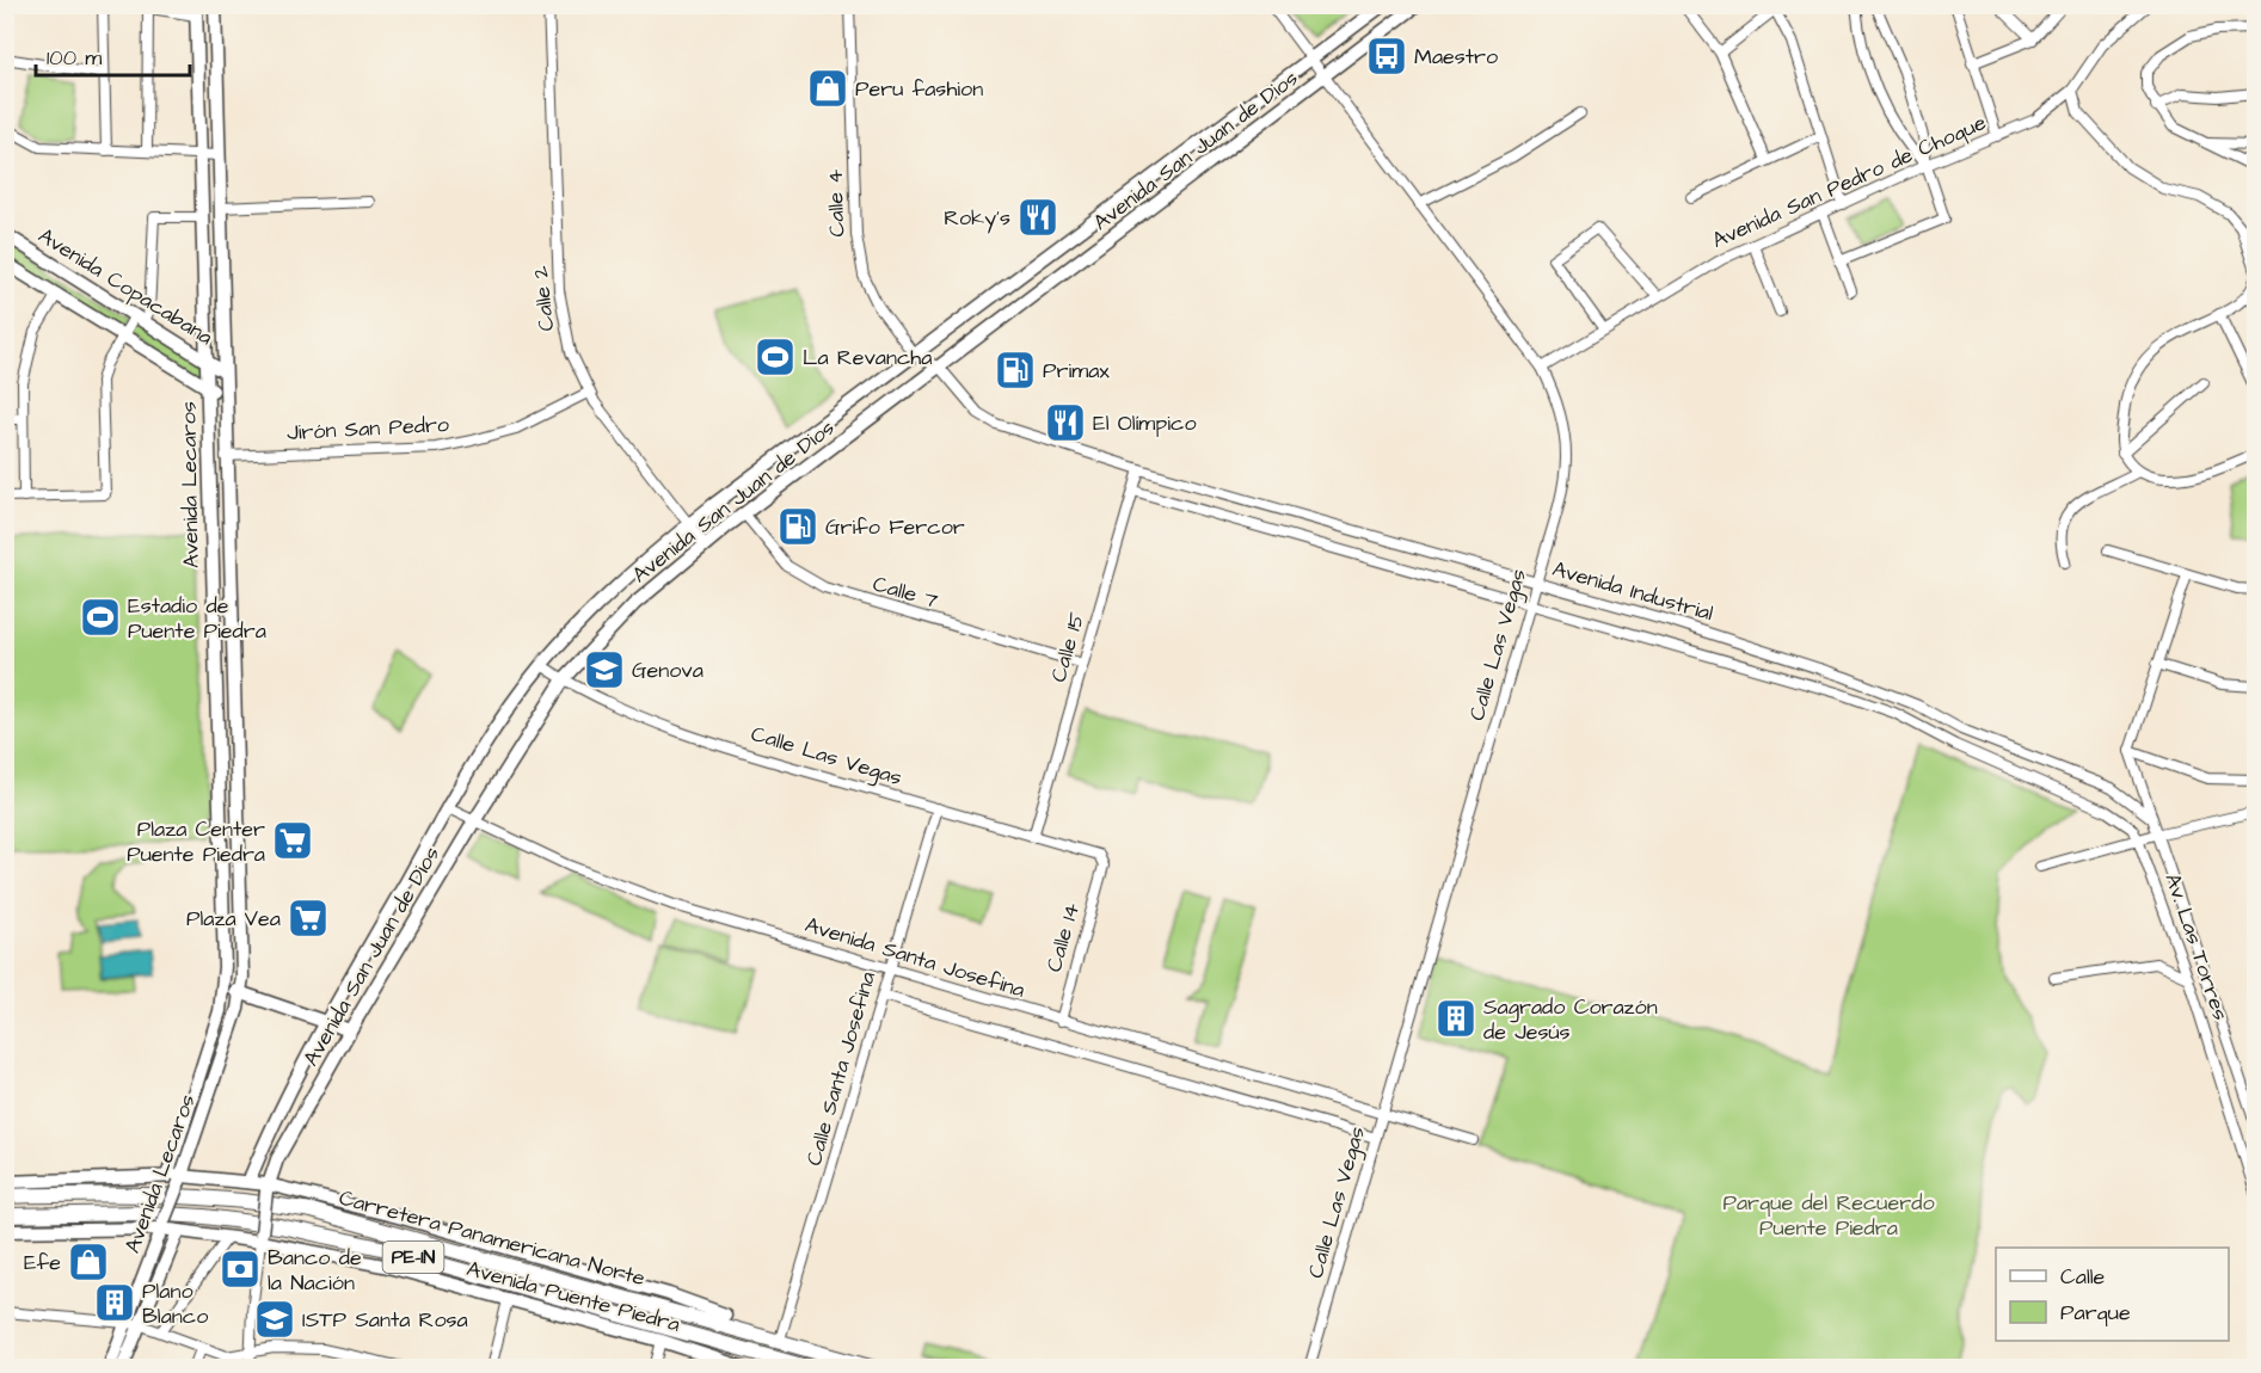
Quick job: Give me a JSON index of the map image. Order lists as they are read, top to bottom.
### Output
{
  "streets": {
    "highway": ["Carretera Panamericana Norte", "PE-1N"],
    "main road": [
      "Avenida San Juan de Dios",
      "Avenida Copacabana",
      "Avenida Lecaros",
      "Avenida Puente Piedra"
    ],
    "street": [
      "Avenida San Pedro de Choque",
      "Calle 4",
      "Calle 2",
      "Jirón San Pedro",
      "Avenida Industrial",
      "Calle 7",
      "Calle Las Vegas",
      "Calle 15",
      "Calle 14",
      "Av. Las Torres",
      "Avenida Santa Josefina",
      "Calle Santa Josefina"
    ]
  },
  "crossings": [
    ["Avenida San Juan de Dios", "Calle 4"],
    ["Avenida San Juan de Dios", "Calle 2"],
    ["Avenida San Juan de Dios", "Avenida Industrial"],
    ["Avenida San Juan de Dios", "Calle 7"],
    ["Avenida San Juan de Dios", "Calle Las Vegas"],
    ["Avenida San Juan de Dios", "Avenida Santa Josefina"],
    ["Avenida San Juan de Dios", "Avenida Puente Piedra"],
    ["Avenida San Pedro de Choque", "Calle Las Vegas"],
    ["Calle 4", "Avenida Industrial"],
    ["Avenida Copacabana", "Avenida Lecaros"],
    ["Calle 2", "Jirón San Pedro"],
    ["Jirón San Pedro", "Avenida Lecaros"],
    ["Avenida Lecaros", "Avenida Puente Piedra"],
    ["Avenida Industrial", "Calle Las Vegas"],
    ["Avenida Industrial", "Calle 15"],
    ["Avenida Industrial", "Av. Las Torres"],
    ["Calle 7", "Calle 15"],
    ["Calle Las Vegas", "Calle 15"],
    ["Calle Las Vegas", "Calle 14"],
    ["Calle Las Vegas", "Avenida Santa Josefina"],
    ["Calle Las Vegas", "Calle Santa Josefina"],
    ["Calle 14", "Avenida Santa Josefina"],
    ["Avenida Santa Josefina", "Calle Santa Josefina"],
    ["Calle Santa Josefina", "Carretera Panamericana Norte"]
  ],
  "parks": ["Parque del Recuerdo Puente Piedra"],
  "places": {
    "bus stop": ["Maestro"],
    "shop": ["Peru fashion", "Efe"],
    "restaurant": ["Roky's", "El Olímpico"],
    "sports": ["La Revancha", "Estadio de Puente Piedra"],
    "fuel station": ["Primax", "Grifo Fercor"],
    "school or university": ["Genova", "ISTP Santa Rosa"],
    "supermarket": ["Plaza Center Puente Piedra", "Plaza Vea"],
    "building": ["Sagrado Corazón de Jesús", "Plano Blanco"],
    "bank": ["Banco de la Nación"]
  },
  "legend": ["Calle", "Parque"],
  "scale_bar": "100 m"
}
